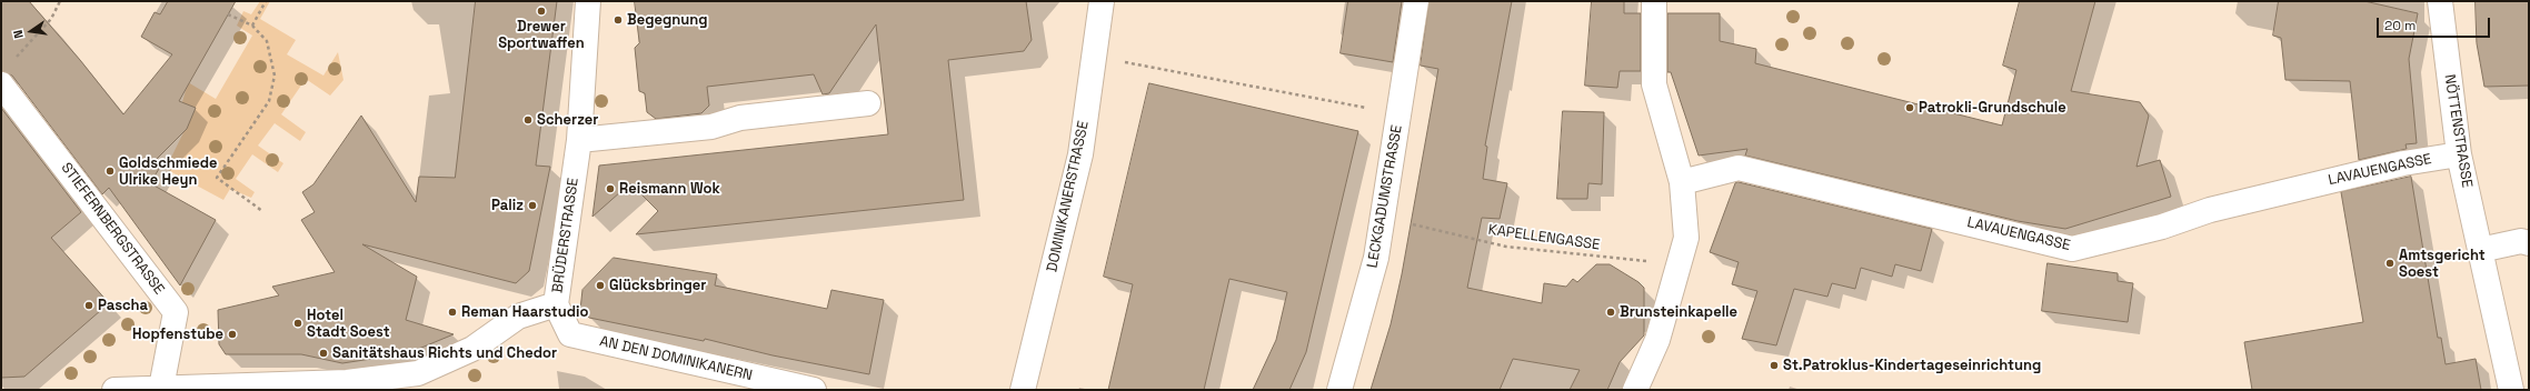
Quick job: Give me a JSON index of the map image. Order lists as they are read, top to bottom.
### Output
{
  "streets": {
    "street": [
      "NÖTTENSTRASSE",
      "LAVAUENGASSE",
      "DOMINIKANERSTRASSE",
      "LECKGADUMSTRASSE",
      "STIEFERNBERGSTRASSE",
      "BRÜDERSTRASSE",
      "AN DEN DOMINIKANERN"
    ],
    "path": ["KAPELLENGASSE"]
  },
  "crossings": [
    ["NÖTTENSTRASSE", "LAVAUENGASSE"],
    ["LECKGADUMSTRASSE", "KAPELLENGASSE"],
    ["STIEFERNBERGSTRASSE", "BRÜDERSTRASSE"],
    ["BRÜDERSTRASSE", "AN DEN DOMINIKANERN"]
  ],
  "places": [
    "Drewer Sportwaffen",
    "Begegnung",
    "Patrokli-Grundschule",
    "Scherzer",
    "Goldschmiede Ulrike Heyn",
    "Reismann Wok",
    "Paliz",
    "Amtsgericht Soest",
    "Glücksbringer",
    "Pascha",
    "Reman Haarstudio",
    "Brunsteinkapelle",
    "Hotel Stadt Soest",
    "Hopfenstube",
    "Sanitätshaus Richts und Chedor",
    "St.Patroklus-Kindertageseinrichtung"
  ],
  "scale_bar": "20 m",
  "north": "left"
}
